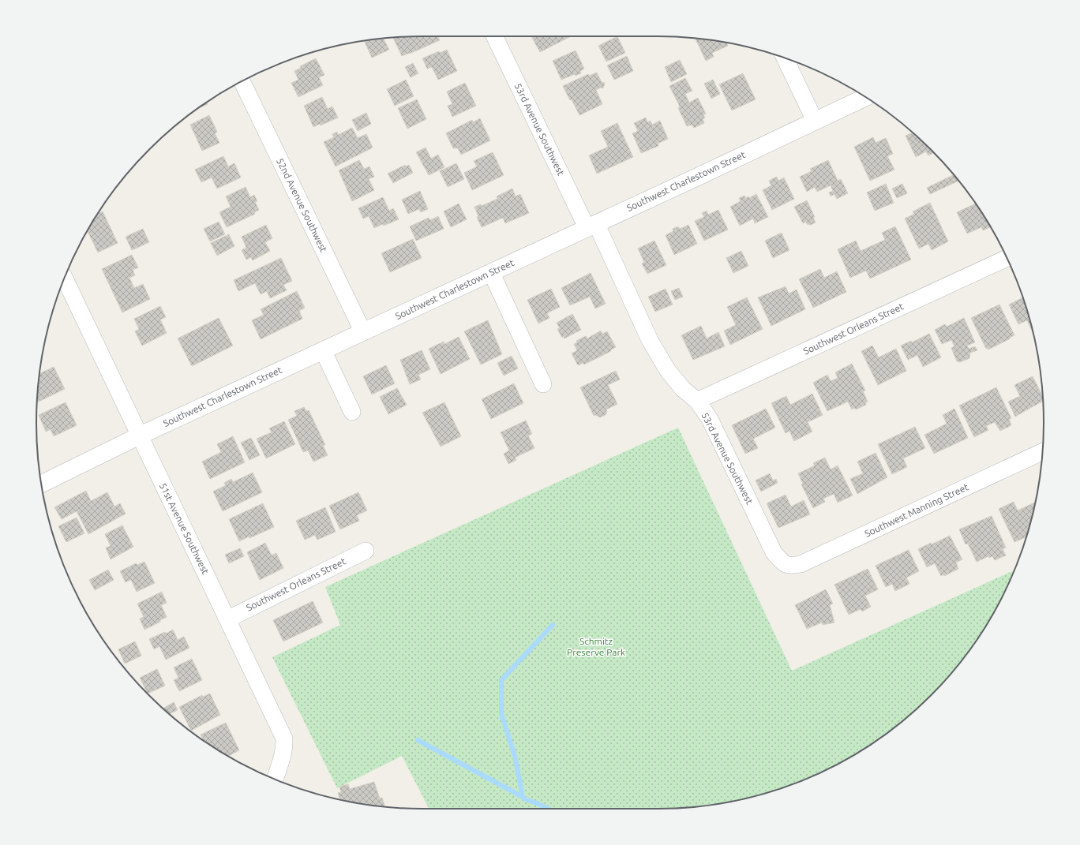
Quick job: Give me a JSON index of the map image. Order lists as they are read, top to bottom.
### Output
{
  "streets": {
    "street": [
      "53rd Avenue Southwest",
      "Southwest Charlestown Street",
      "52nd Avenue Southwest",
      "Southwest Orleans Street",
      "Southwest Manning Street",
      "51st Avenue Southwest"
    ]
  },
  "crossings": [
    ["53rd Avenue Southwest", "Southwest Charlestown Street"],
    ["53rd Avenue Southwest", "Southwest Orleans Street"],
    ["53rd Avenue Southwest", "Southwest Manning Street"],
    ["Southwest Charlestown Street", "52nd Avenue Southwest"],
    ["Southwest Charlestown Street", "51st Avenue Southwest"],
    ["Southwest Orleans Street", "51st Avenue Southwest"]
  ],
  "parks": ["Schmitz Preserve Park"]
}
